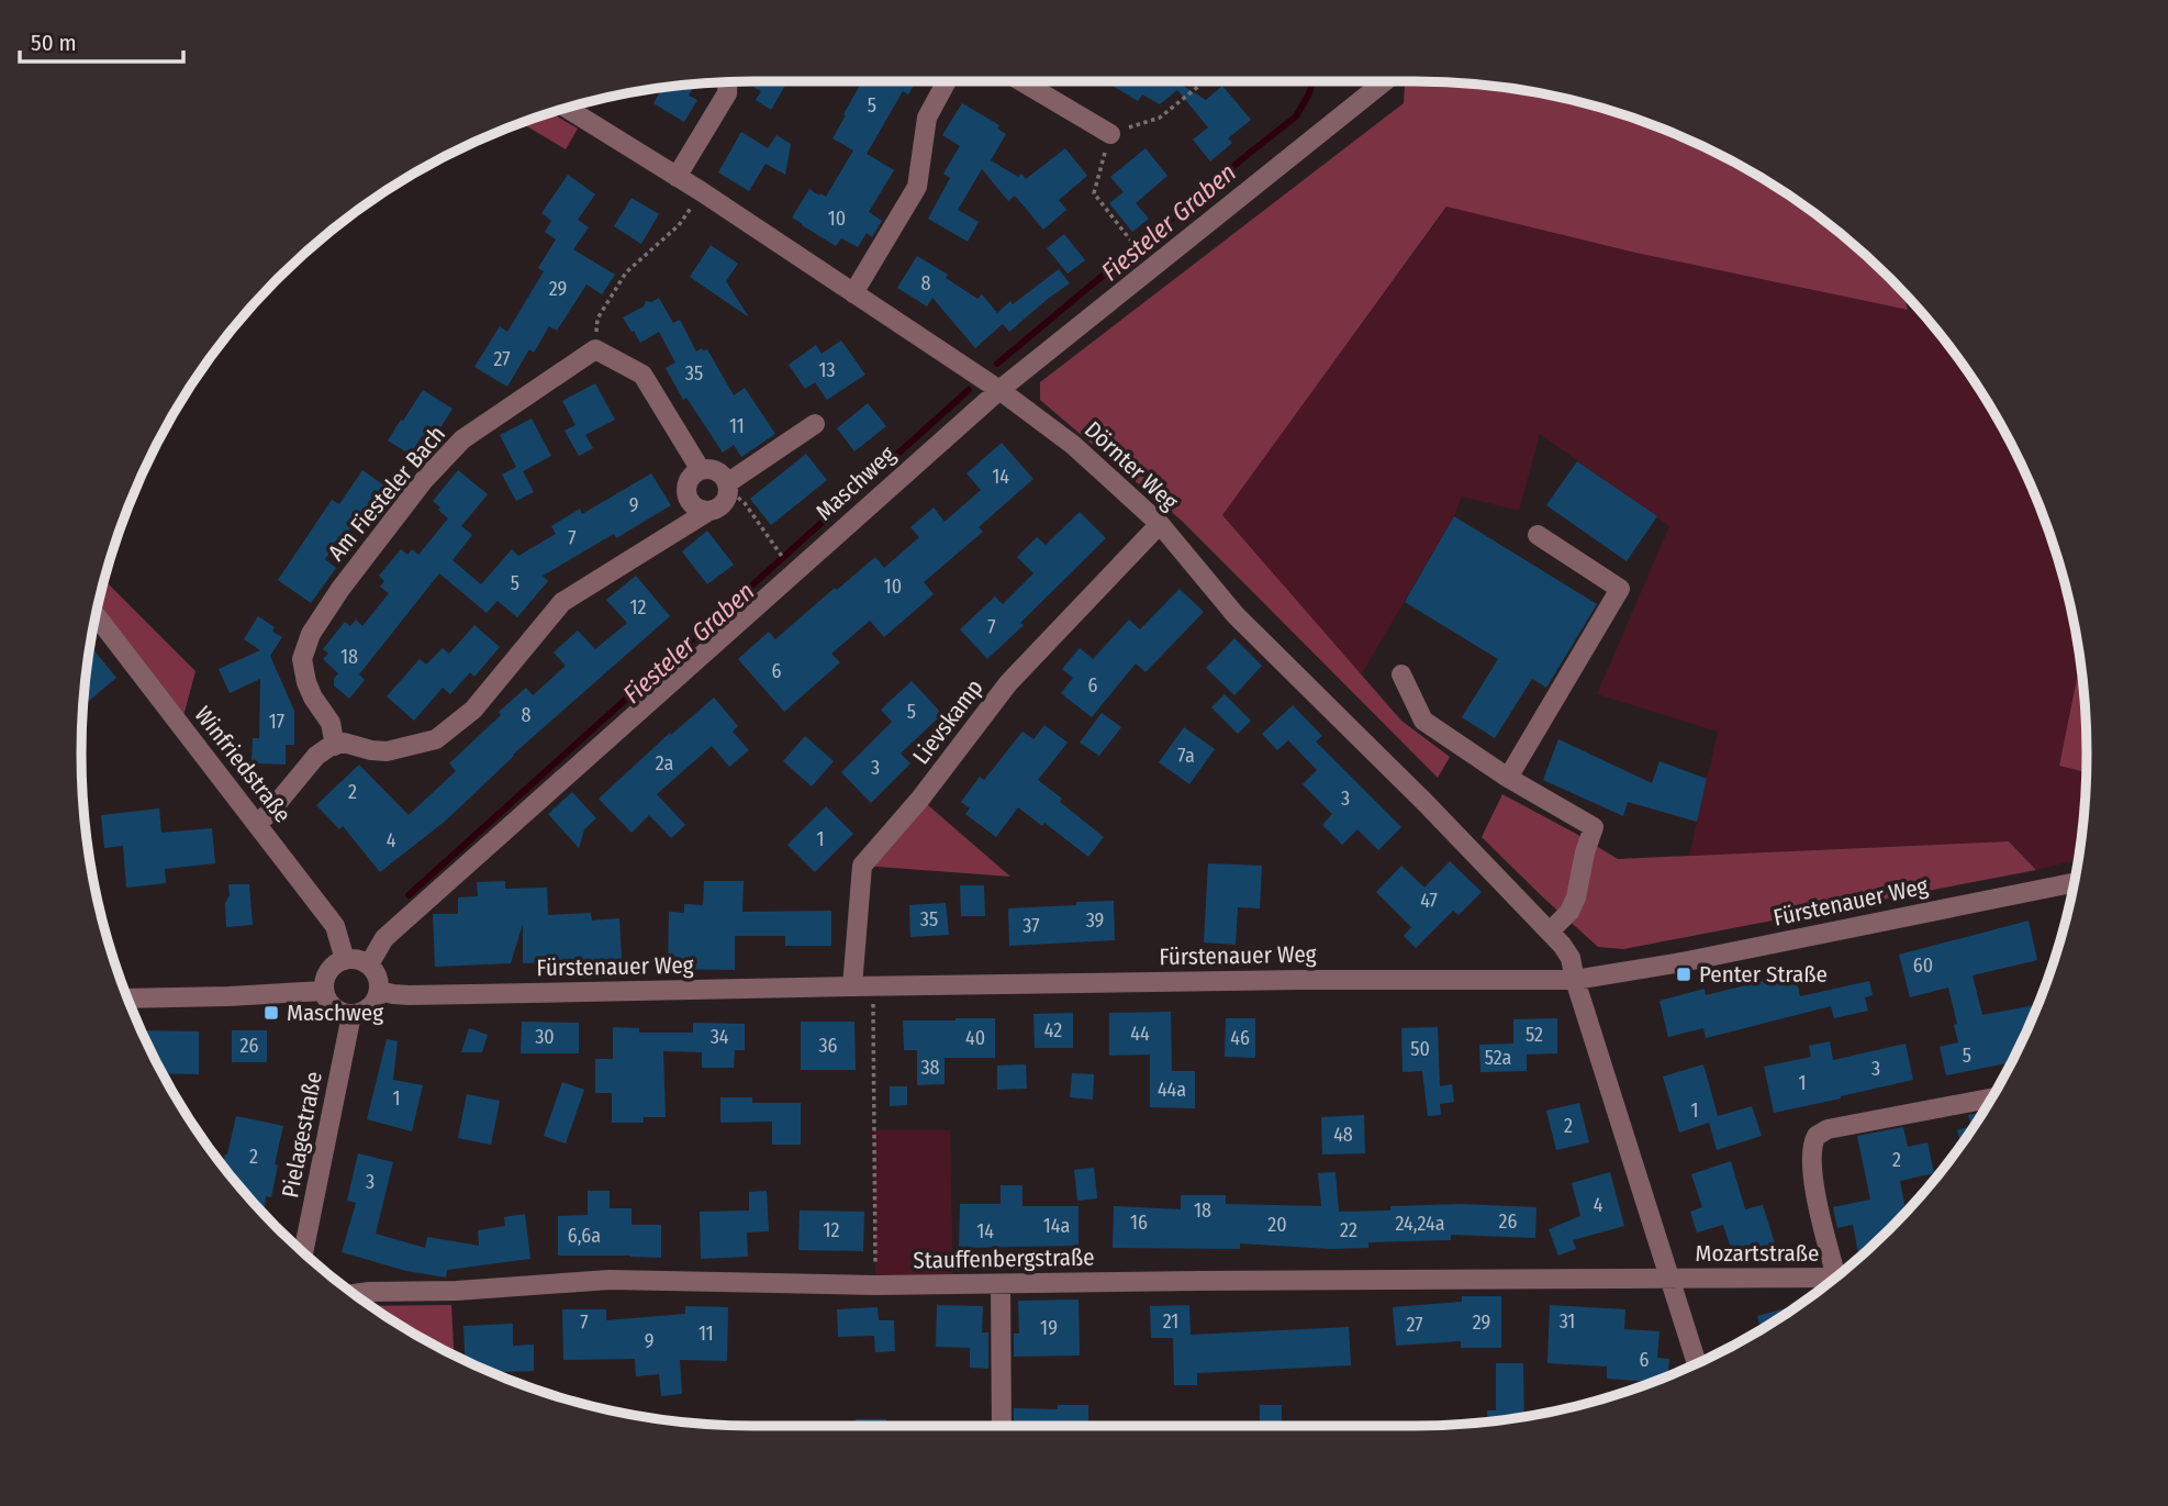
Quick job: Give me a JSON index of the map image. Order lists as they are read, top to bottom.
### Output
{
  "streets": {
    "street": [
      "Dörnter Weg",
      "Maschweg",
      "Am Fiesteler Bach",
      "Lievskamp",
      "Winfriedstraße",
      "Fürstenauer Weg",
      "Pielagestraße",
      "Mozartstraße",
      "Stauffenbergstraße"
    ]
  },
  "crossings": [
    ["Dörnter Weg", "Maschweg"],
    ["Dörnter Weg", "Lievskamp"],
    ["Dörnter Weg", "Fürstenauer Weg"],
    ["Maschweg", "Winfriedstraße"],
    ["Maschweg", "Fürstenauer Weg"],
    ["Maschweg", "Pielagestraße"],
    ["Lievskamp", "Fürstenauer Weg"],
    ["Winfriedstraße", "Fürstenauer Weg"],
    ["Winfriedstraße", "Pielagestraße"],
    ["Fürstenauer Weg", "Pielagestraße"],
    ["Mozartstraße", "Stauffenbergstraße"]
  ],
  "water": ["Fiesteler Graben"],
  "places": {
    "transit": ["Penter Straße", "Maschweg"]
  },
  "house_numbers": [
    "5",
    "10",
    "8",
    "29",
    "27",
    "13",
    "35",
    "11",
    "14",
    "9",
    "7",
    "5",
    "10",
    "12",
    "7",
    "18",
    "6",
    "6",
    "5",
    "8",
    "17",
    "7a",
    "2a",
    "3",
    "2",
    "3",
    "1",
    "4",
    "47",
    "35",
    "39",
    "37",
    "60",
    "42",
    "44",
    "52",
    "30",
    "34",
    "40",
    "46",
    "26",
    "36",
    "50",
    "5",
    "52a",
    "38",
    "3",
    "1",
    "44a",
    "1",
    "1",
    "2",
    "48",
    "2",
    "2",
    "3",
    "4",
    "18",
    "26",
    "16",
    "24,24a",
    "20",
    "14a",
    "12",
    "22",
    "14",
    "6,6a",
    "21",
    "31",
    "7",
    "29",
    "27",
    "19",
    "11",
    "9",
    "6"
  ],
  "scale_bar": "50 m"
}
